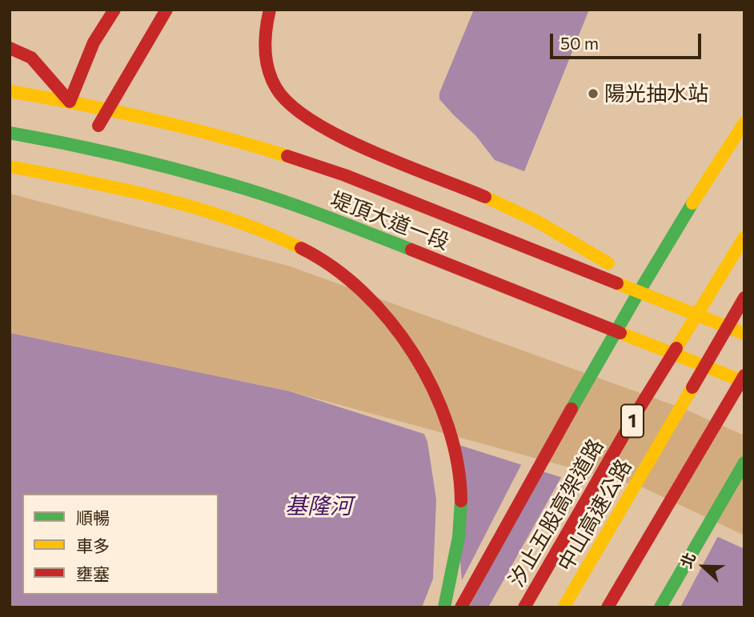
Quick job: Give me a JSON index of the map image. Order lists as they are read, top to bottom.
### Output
{
  "streets": {
    "highway": [
      "堤頂大道一段",
      "1",
      "汐止五股高架道路",
      "中山高速公路"
    ]
  },
  "water": ["基隆河"],
  "places": ["陽光抽水站"],
  "legend": ["順暢", "車多", "壅塞"],
  "scale_bar": "50 m",
  "north": "left"
}
